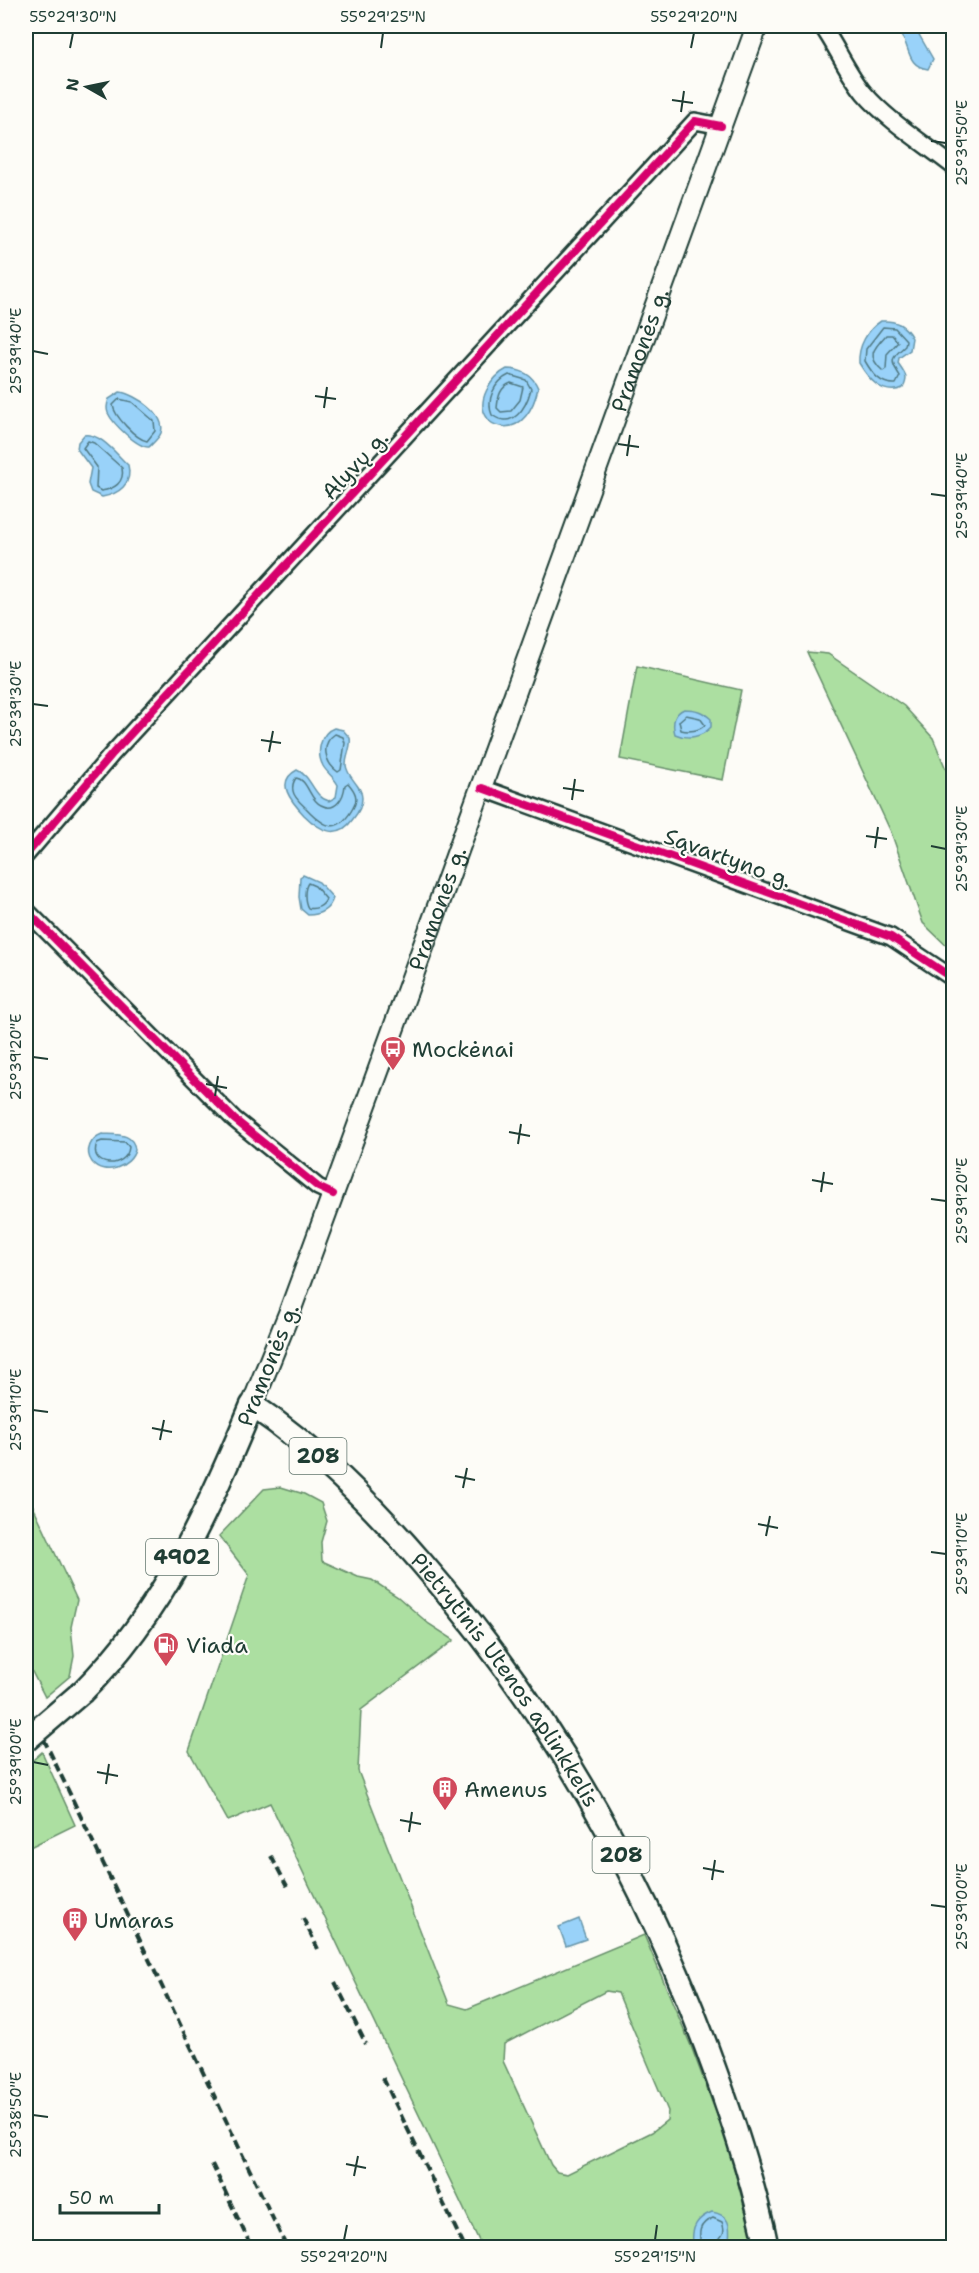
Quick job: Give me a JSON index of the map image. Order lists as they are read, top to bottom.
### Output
{
  "streets": {
    "highway": [
      "Pramonės g.",
      "208",
      "4902",
      "Pietrytinis Utenos aplinkkelis"
    ],
    "street": ["Alyvų g.", "Sąvartyno g."]
  },
  "crossings": [
    ["Pramonės g.", "Alyvų g."],
    ["Pramonės g.", "Sąvartyno g."],
    ["Pramonės g.", "Pietrytinis Utenos aplinkkelis"]
  ],
  "places": {
    "bus stop": ["Mockėnai"],
    "fuel station": ["Viada"],
    "building": ["Amenus", "Umaras"]
  },
  "scale_bar": "50 m",
  "north": "left",
  "coordinates": [
    "55°29'30\"N",
    "55°29'25\"N",
    "55°29'20\"N",
    "25°39'50\"E",
    "25°39'40\"E",
    "25°39'30\"E",
    "25°39'20\"E",
    "25°39'10\"E",
    "25°39'00\"E",
    "25°38'50\"E",
    "55°29'15\"N"
  ]
}
